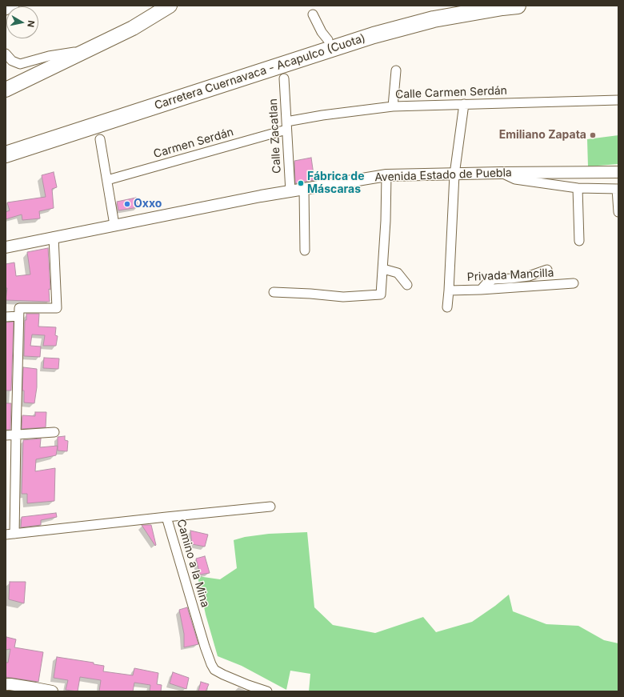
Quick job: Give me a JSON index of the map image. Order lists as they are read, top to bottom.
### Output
{
  "streets": {
    "highway": ["Carretera Cuernavaca - Acapulco (Cuota)"],
    "street": [
      "Calle Carmen Serdán",
      "Calle Zacatlan",
      "Carmen Serdán",
      "Avenida Estado de Puebla",
      "Privada Mancilla",
      "Camino a la Mina"
    ]
  },
  "crossings": [
    ["Calle Carmen Serdán", "Calle Zacatlan"],
    ["Calle Carmen Serdán", "Carmen Serdán"],
    ["Calle Zacatlan", "Carmen Serdán"],
    ["Calle Zacatlan", "Avenida Estado de Puebla"]
  ],
  "places": ["Emiliano Zapata", "Fábrica de Máscaras", "Oxxo"],
  "north": "right"
}
